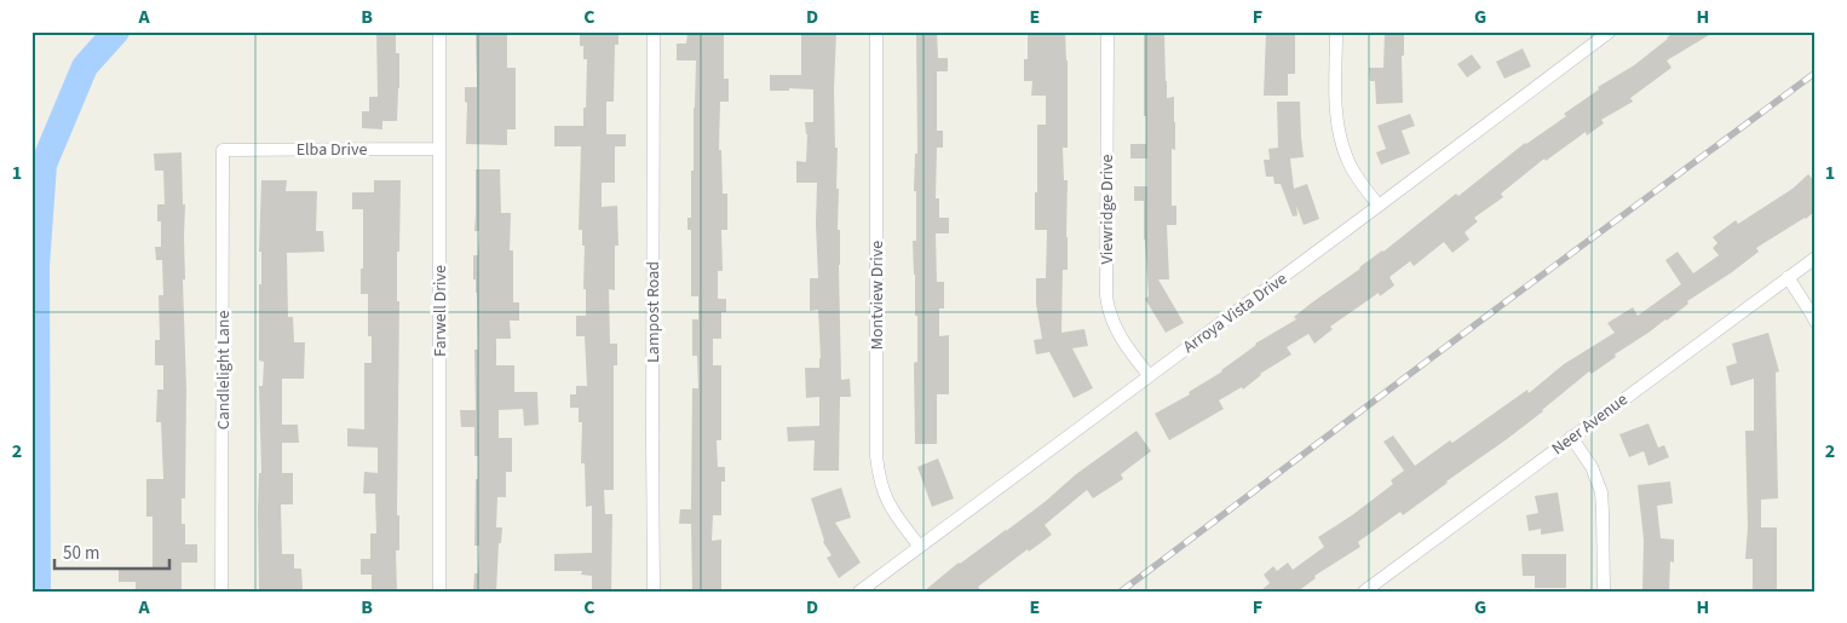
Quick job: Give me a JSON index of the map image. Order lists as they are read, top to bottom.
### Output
{
  "streets": {
    "street": [
      "Elba Drive",
      "Viewridge Drive",
      "Montview Drive",
      "Farwell Drive",
      "Lampost Road",
      "Arroya Vista Drive",
      "Candlelight Lane",
      "Neer Avenue"
    ]
  },
  "crossings": [
    ["Elba Drive", "Farwell Drive"],
    ["Elba Drive", "Candlelight Lane"],
    ["Viewridge Drive", "Arroya Vista Drive"],
    ["Montview Drive", "Arroya Vista Drive"]
  ],
  "scale_bar": "50 m",
  "grid": {
    "columns": [
      "A",
      "B",
      "C",
      "D",
      "E",
      "F",
      "G",
      "H"
    ],
    "rows": ["1", "2"]
  }
}
